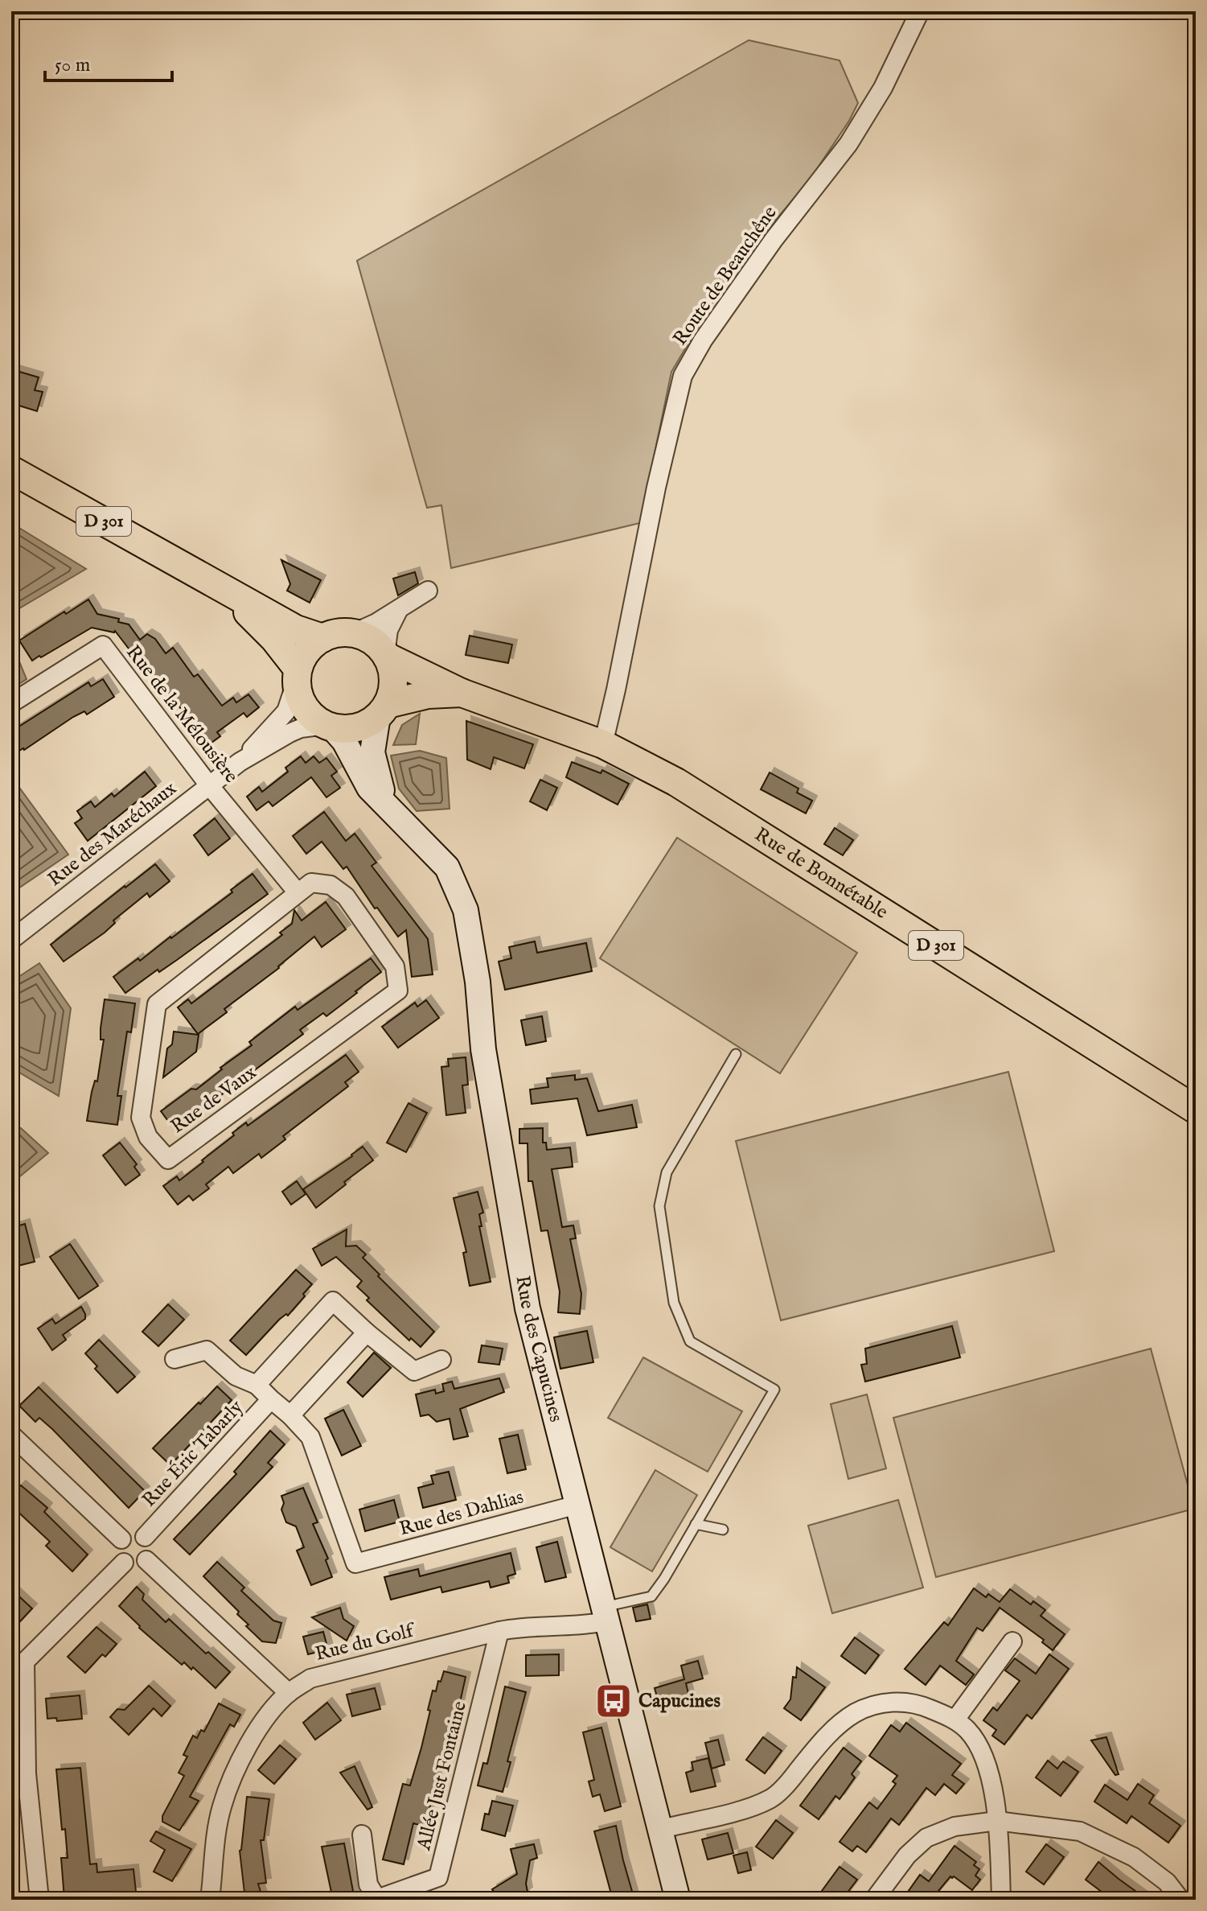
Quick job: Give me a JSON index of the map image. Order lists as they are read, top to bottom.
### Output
{
  "streets": {
    "main road": ["D 301", "Rue de Bonnétable"],
    "street": [
      "Route de Beauchêne",
      "Rue de la Mélousière",
      "Rue des Maréchaux",
      "Rue de Vaux",
      "Rue des Capucines",
      "Rue Éric Tabarly",
      "Rue des Dahlias",
      "Rue du Golf",
      "Allée Just Fontaine"
    ]
  },
  "crossings": [
    ["Route de Beauchêne", "Rue de Bonnétable"],
    ["D 301", "Rue des Maréchaux"],
    ["D 301", "Rue de Bonnétable"],
    ["D 301", "Rue des Capucines"],
    ["Rue de la Mélousière", "Rue des Maréchaux"],
    ["Rue de la Mélousière", "Rue de Vaux"],
    ["Rue des Maréchaux", "Rue de Bonnétable"],
    ["Rue des Maréchaux", "Rue des Capucines"],
    ["Rue de Bonnétable", "Rue des Capucines"],
    ["Rue des Capucines", "Rue des Dahlias"],
    ["Rue des Capucines", "Rue du Golf"],
    ["Rue Éric Tabarly", "Rue des Dahlias"],
    ["Rue du Golf", "Allée Just Fontaine"]
  ],
  "places": {
    "bus stop": ["Capucines"]
  },
  "scale_bar": "50 m"
}
